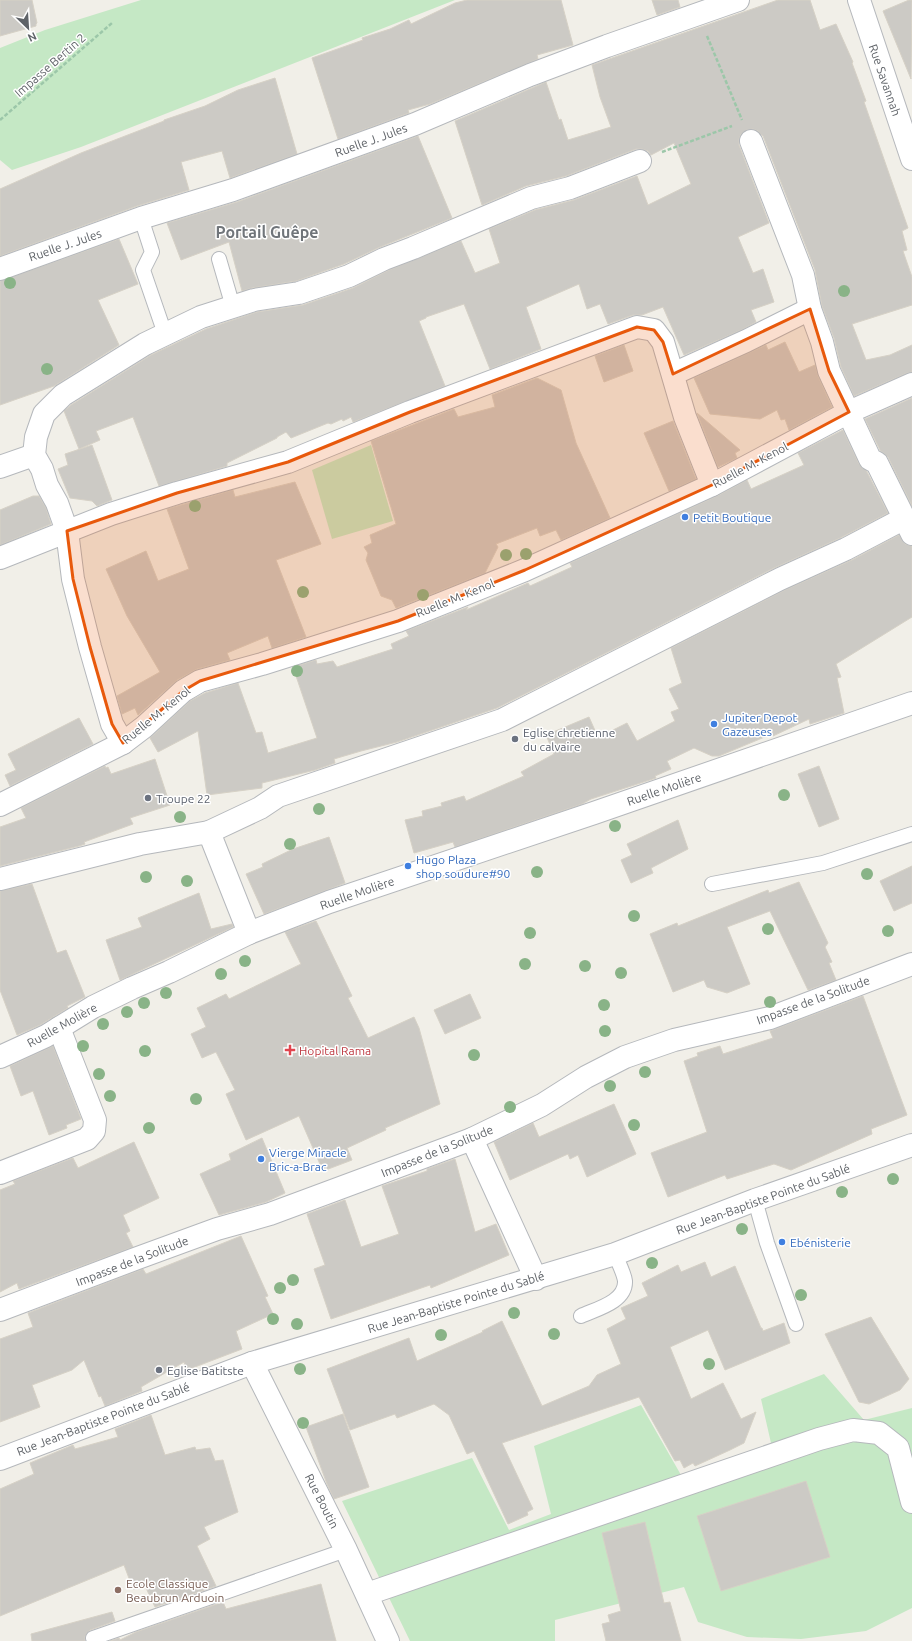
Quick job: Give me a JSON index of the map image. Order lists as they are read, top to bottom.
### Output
{
  "streets": {
    "street": [
      "Rue Savannah",
      "Ruelle J. Jules",
      "Ruelle M. Kenol",
      "Ruelle Molière",
      "Impasse de la Solitude",
      "Rue Jean-Baptiste Pointe du Sablé",
      "Rue Boutin"
    ],
    "path": ["Impasse Bertin 2"]
  },
  "crossings": [
    ["Rue Jean-Baptiste Pointe du Sablé", "Rue Boutin"]
  ],
  "districts": ["Portail Guêpe"],
  "places": {
    "other": [
      "Petit Boutique",
      "Jupiter Depot Gazeuses",
      "Eglise chretienne du calvaire",
      "Troupe 22",
      "Hugo Plaza shop soudure#90",
      "Vierge Miracle Bric-a-Brac",
      "Ebénisterie",
      "Eglise Batitste",
      "Ecole Classique Beaubrun Arduoin"
    ],
    "health": ["Hopital Rama"]
  },
  "north": "bottom right"
}
